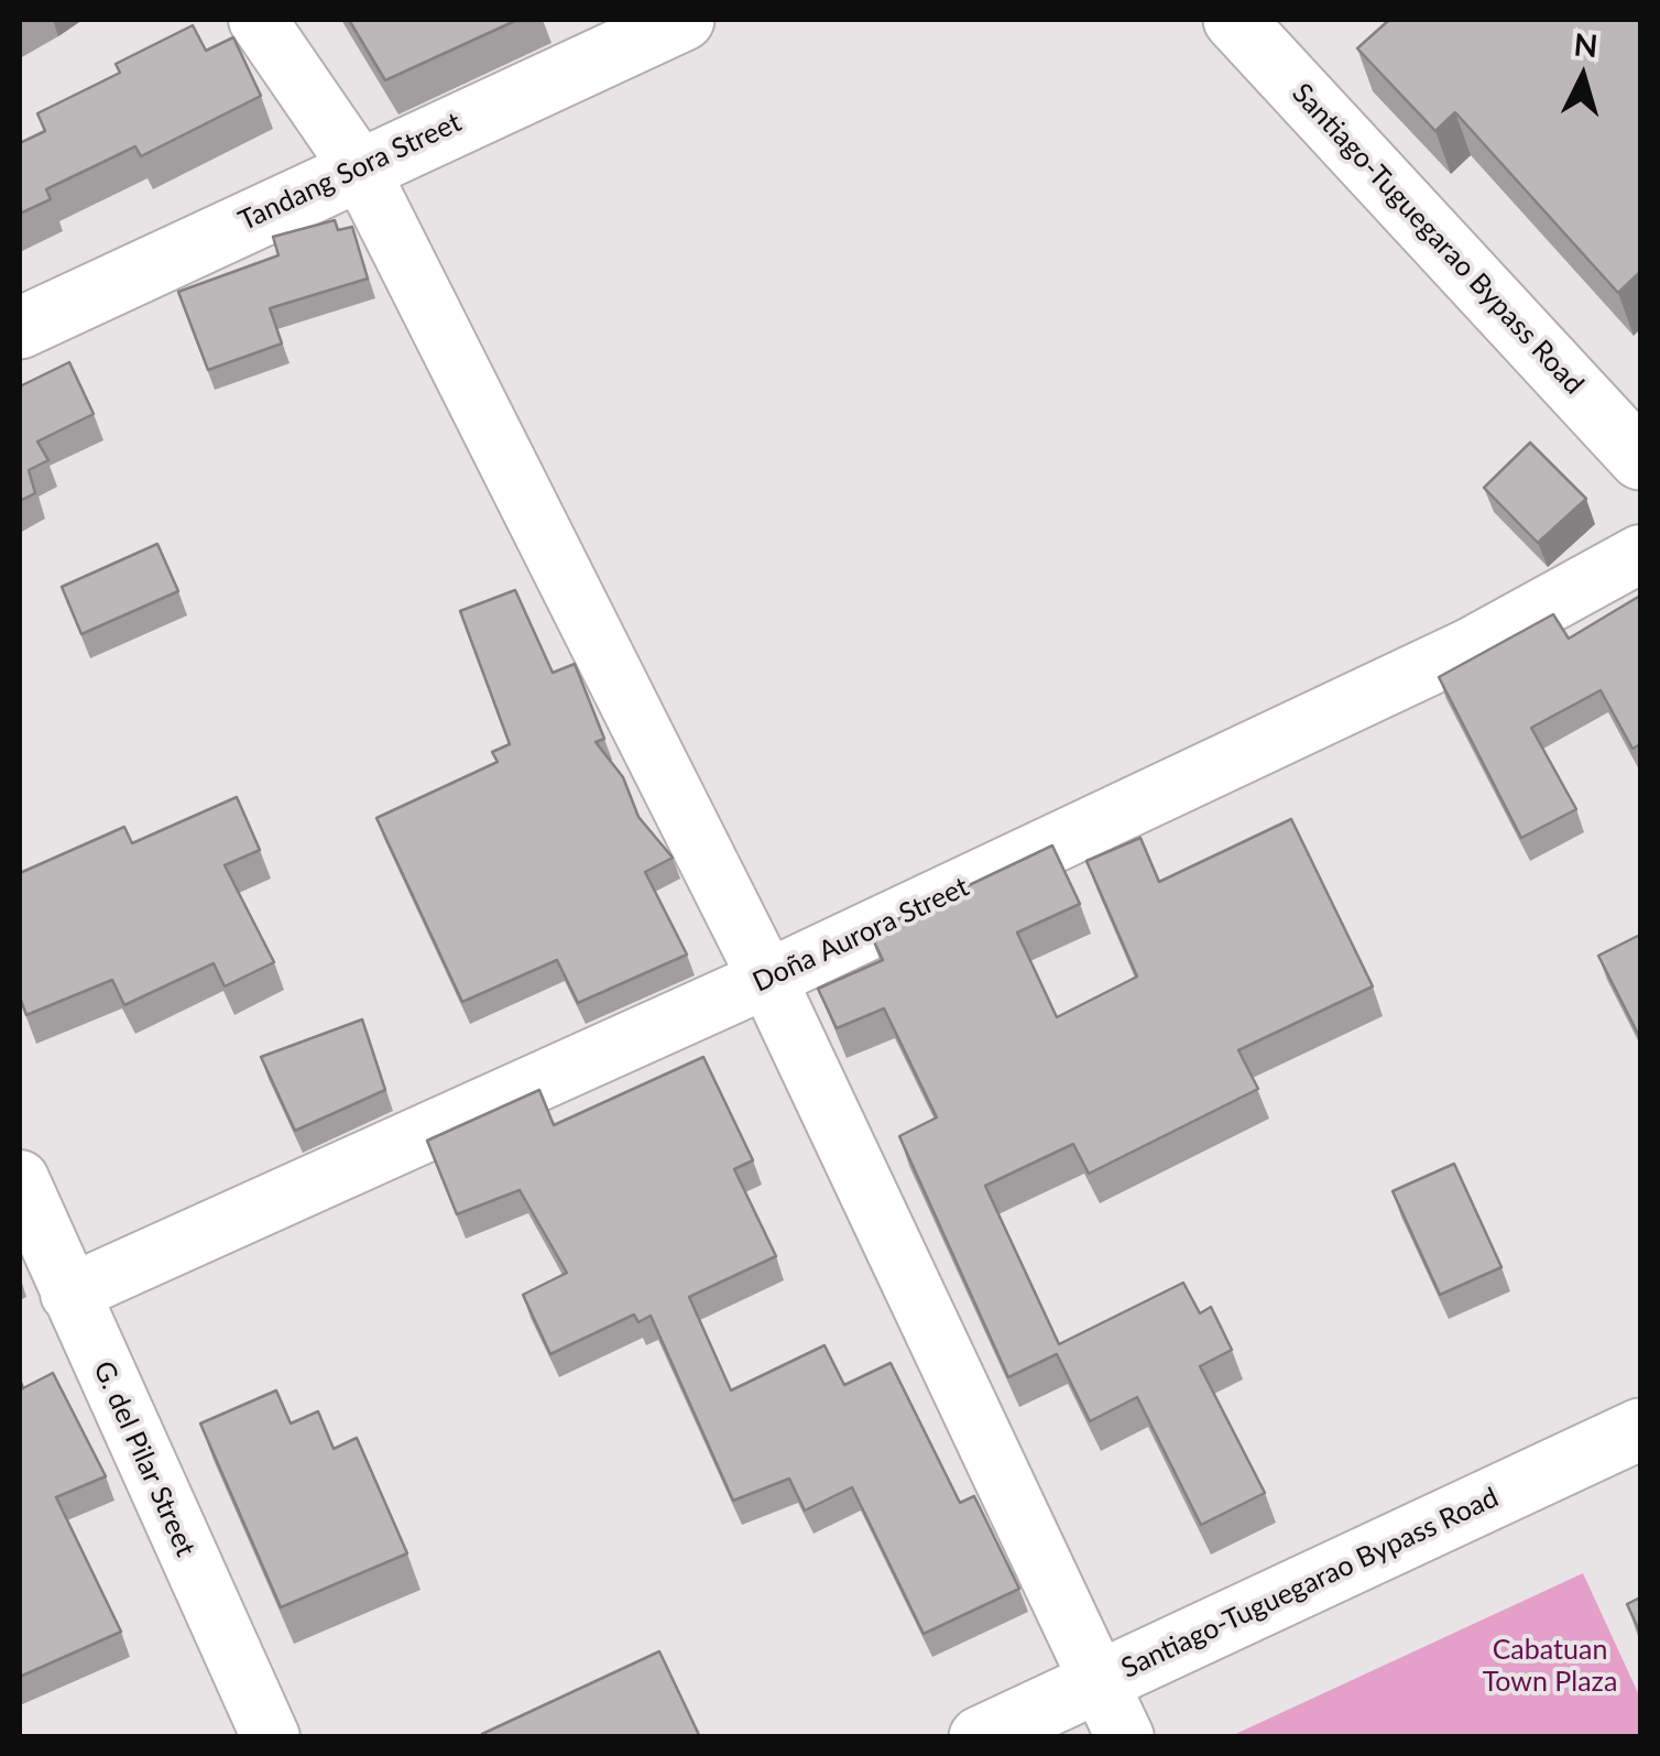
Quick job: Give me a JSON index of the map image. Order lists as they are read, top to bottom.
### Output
{
  "streets": {
    "main road": ["Tandang Sora Street", "Santiago-Tuguegarao Bypass Road"],
    "street": ["Doña Aurora Street", "G. del Pilar Street"]
  },
  "crossings": [
    ["Doña Aurora Street", "G. del Pilar Street"]
  ],
  "parks": ["Cabatuan Town Plaza"],
  "north": "top"
}
